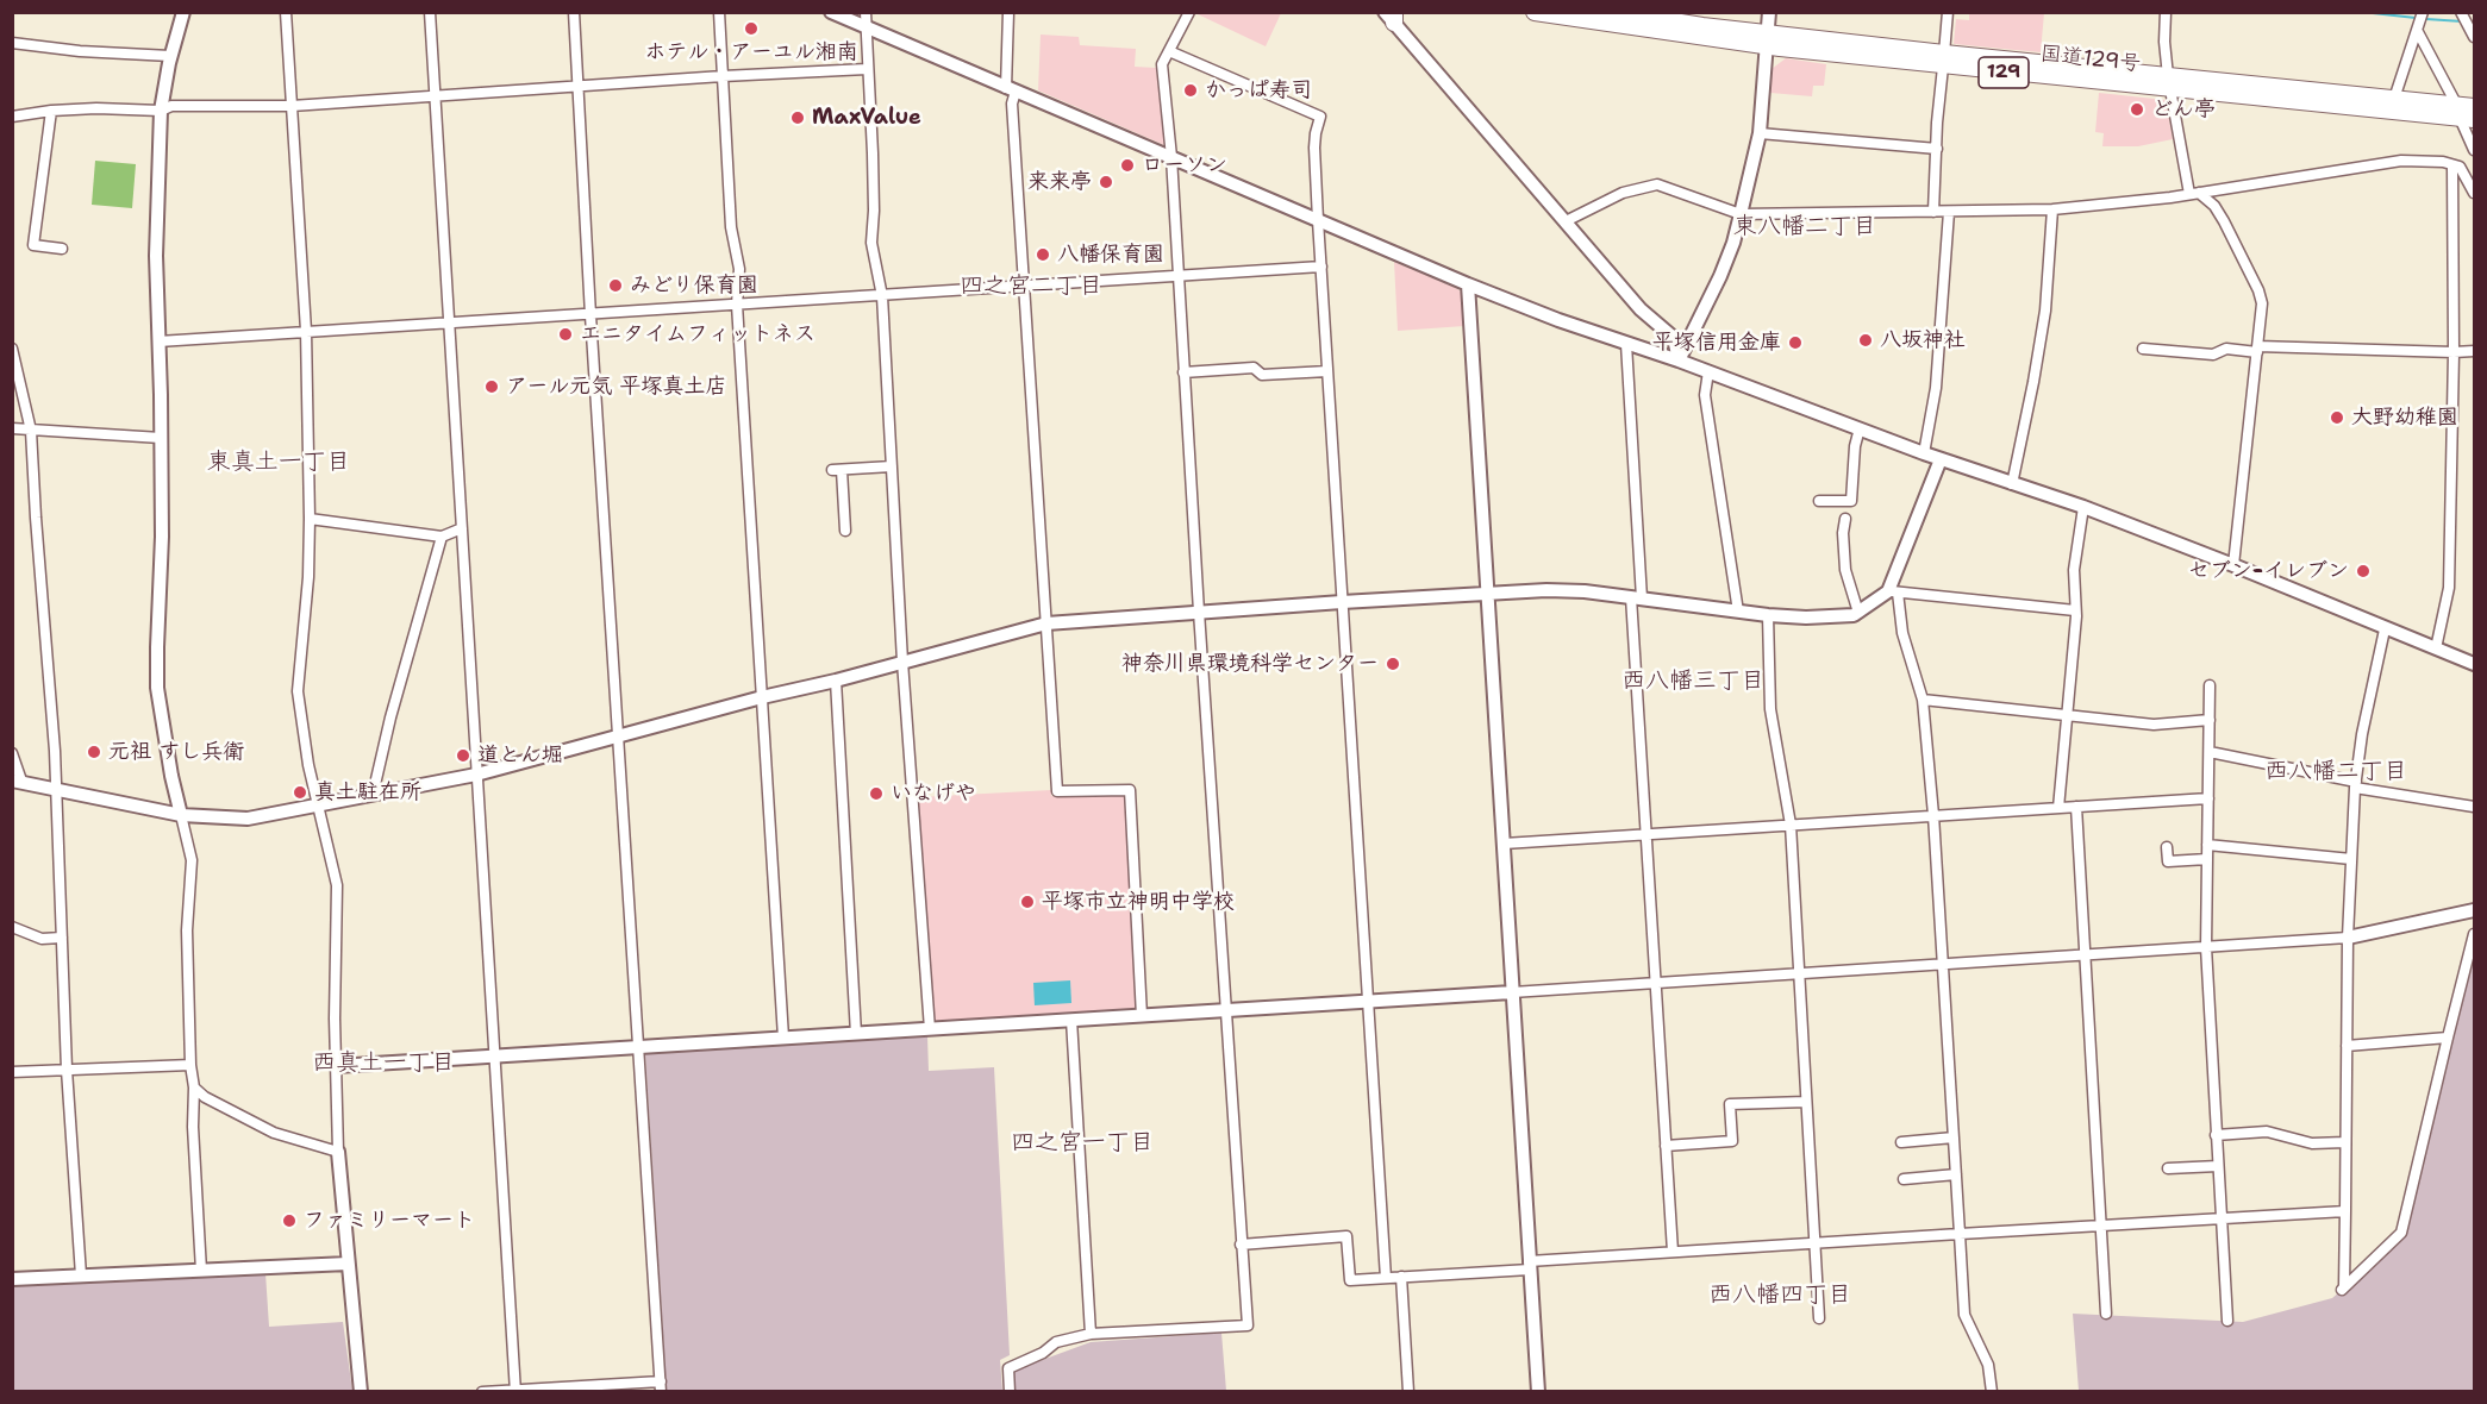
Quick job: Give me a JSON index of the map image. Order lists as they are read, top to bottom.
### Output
{
  "streets": {
    "highway": ["国道129号", "129"]
  },
  "districts": [
    "東八幡二丁目",
    "四之宮二丁目",
    "東真土一丁目",
    "西八幡三丁目",
    "西八幡二丁目",
    "西真土一丁目",
    "四之宮一丁目",
    "西八幡四丁目"
  ],
  "places": [
    "ホテル・アーユル湘南",
    "かっぱ寿司",
    "どん亭",
    "MaxValue",
    "ローソン",
    "来来亭",
    "八幡保育園",
    "みどり保育園",
    "エニタイムフィットネス",
    "八坂神社",
    "平塚信用金庫",
    "アール元気 平塚真土店",
    "大野幼稚園",
    "セブン-イレブン",
    "神奈川県環境科学センター",
    "元祖 すし兵衛",
    "道とん堀",
    "真土駐在所",
    "いなげや",
    "平塚市立神明中学校",
    "ファミリーマート"
  ]
}
